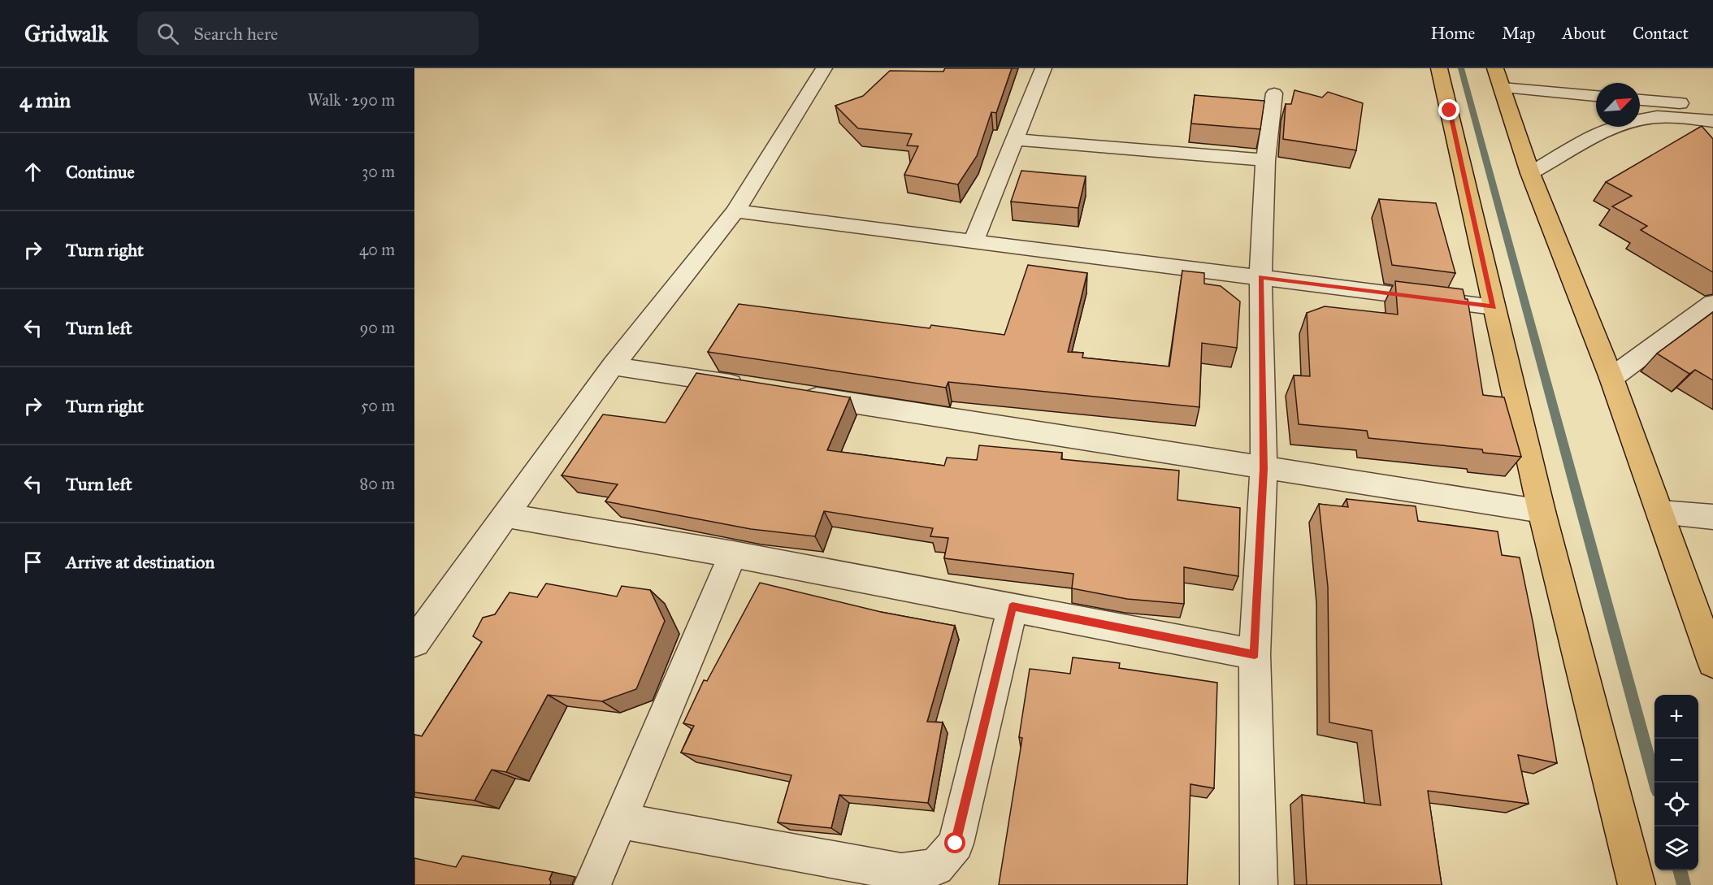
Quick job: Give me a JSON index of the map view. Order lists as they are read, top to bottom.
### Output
{
  "north": "top right",
  "page": {
    "header": "Gridwalk",
    "search": "Search here",
    "nav": [
      "Home",
      "Map",
      "About",
      "Contact"
    ],
    "heading": ["4 min", "Walk · 290 m"],
    "list": [
      ["Continue", "30 m"],
      ["Turn right", "40 m"],
      ["Turn left", "90 m"],
      ["Turn right", "50 m"],
      ["Turn left", "80 m"],
      "Arrive at destination"
    ],
    "map_buttons": ["+", "−"]
  }
}
